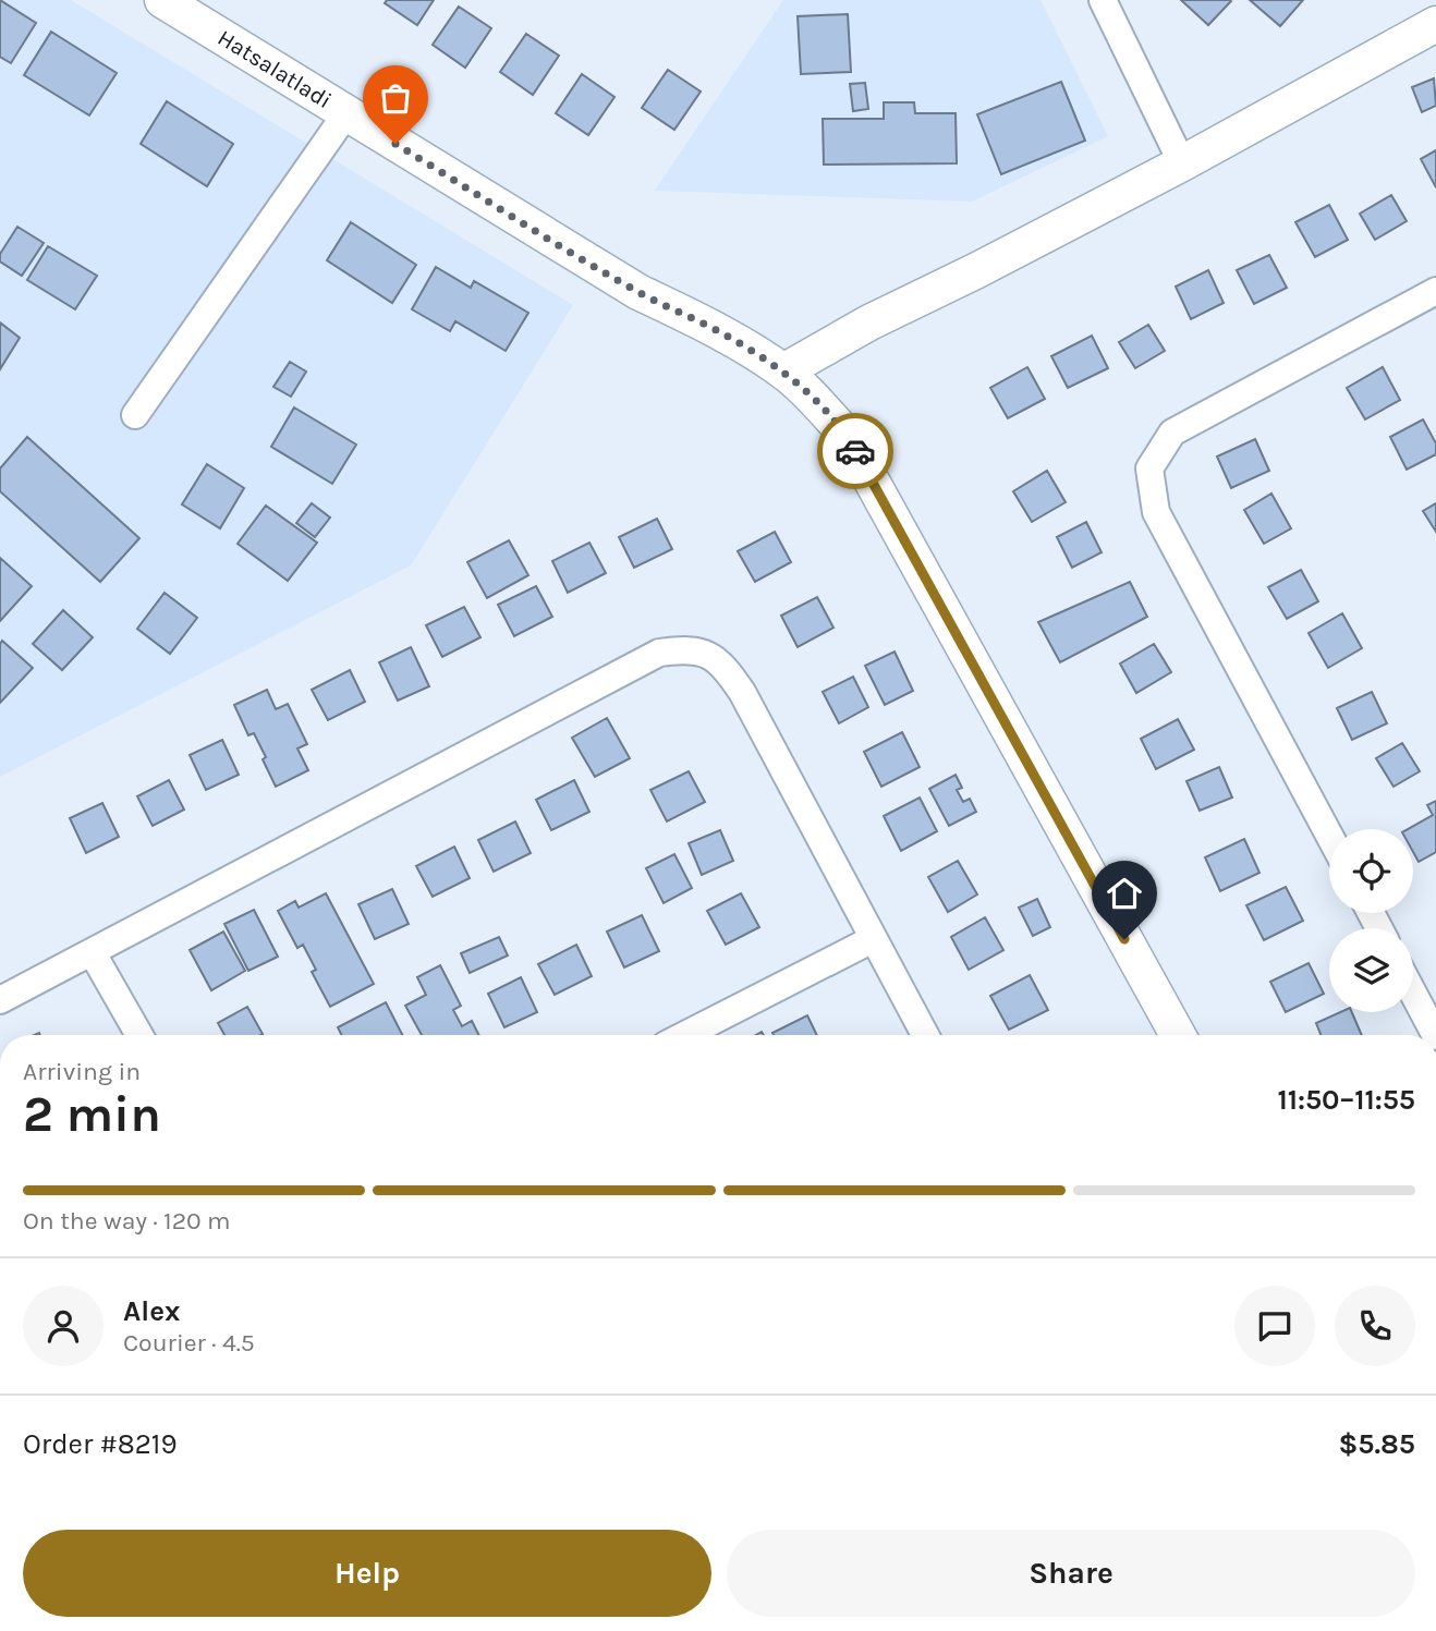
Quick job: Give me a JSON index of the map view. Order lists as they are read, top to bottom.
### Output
{
  "streets": {
    "street": ["Hatsalatladi"]
  },
  "page": {
    "heading": ["2 min", "Arriving in", "11:50–11:55"],
    "panel": [
      "Alex",
      "Courier · 4.5",
      "Order #8219",
      "$5.85"
    ],
    "bar": "On the way · 120 m",
    "buttons": ["Help", "Share"]
  }
}
